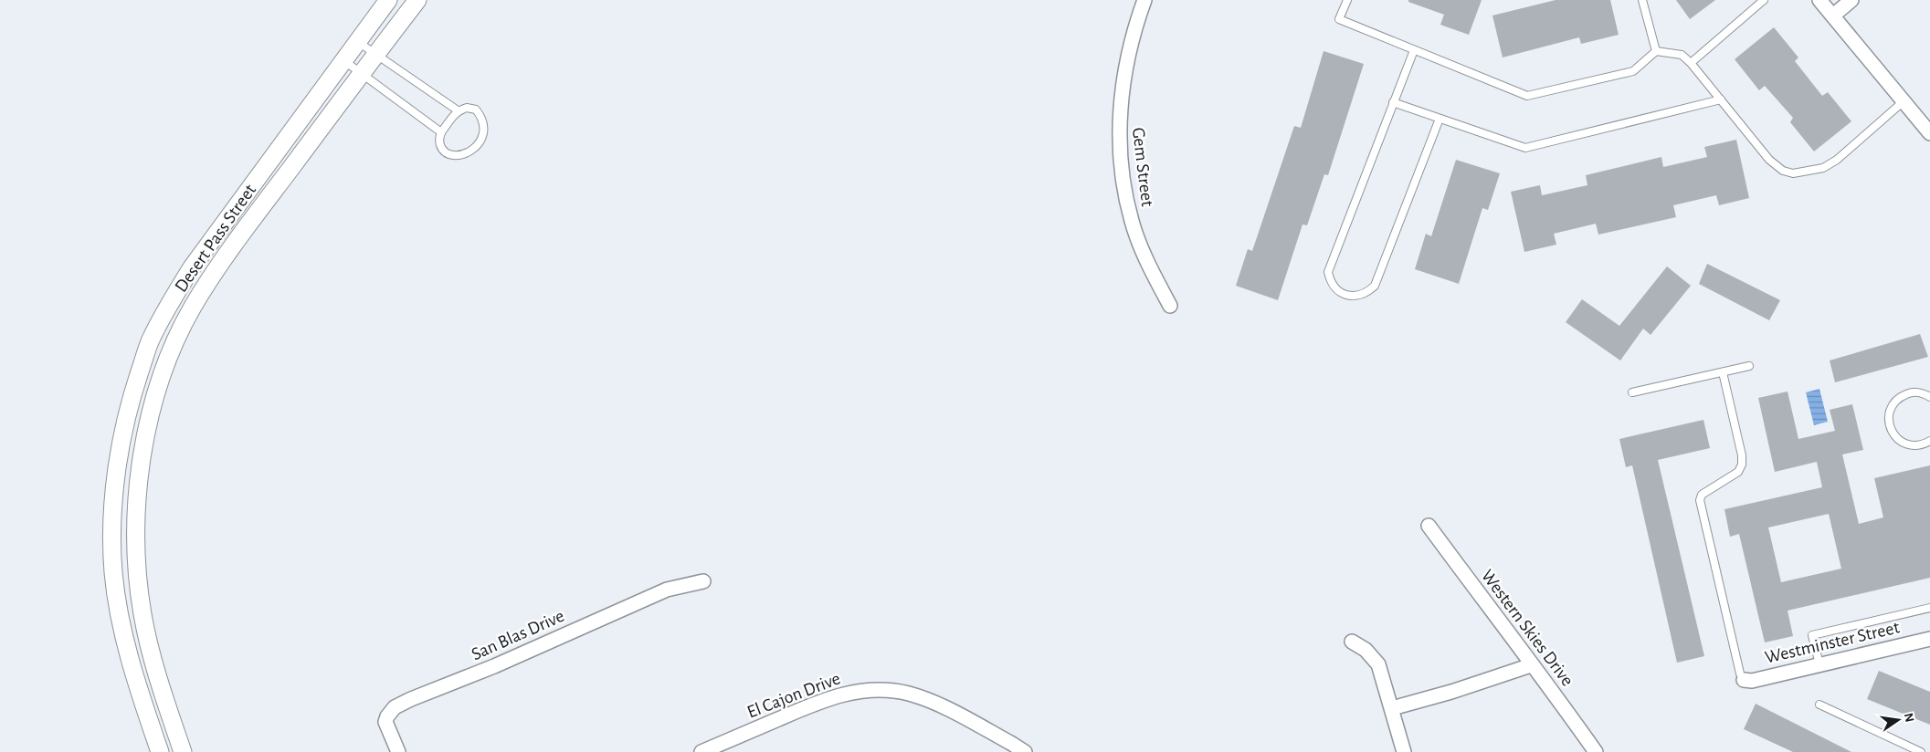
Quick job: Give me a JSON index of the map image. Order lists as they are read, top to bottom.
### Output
{
  "streets": {
    "street": [
      "Gem Street",
      "Desert Pass Street",
      "Western Skies Drive",
      "San Blas Drive",
      "Westminster Street",
      "El Cajon Drive"
    ]
  },
  "north": "right"
}
